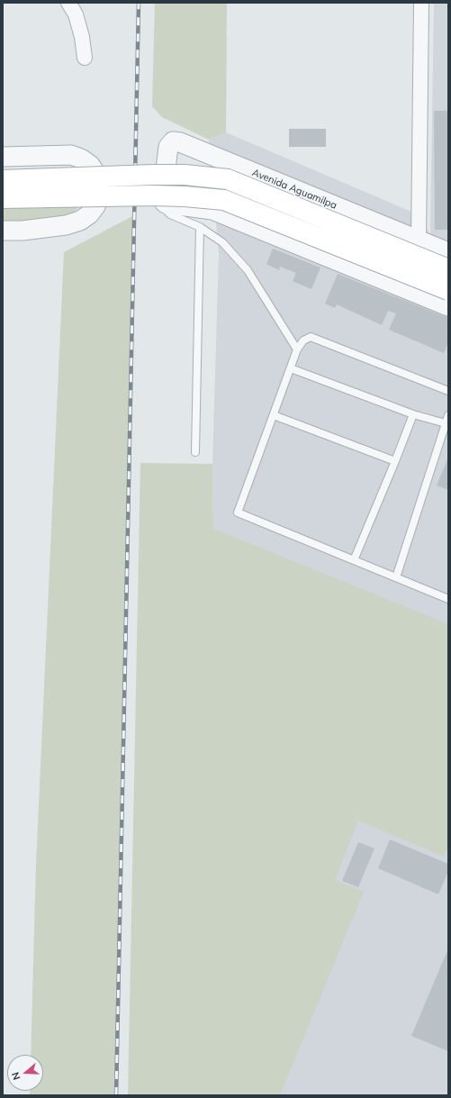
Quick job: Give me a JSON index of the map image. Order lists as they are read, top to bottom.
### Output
{
  "streets": {
    "main road": ["Avenida Aguamilpa"]
  },
  "north": "left"
}
